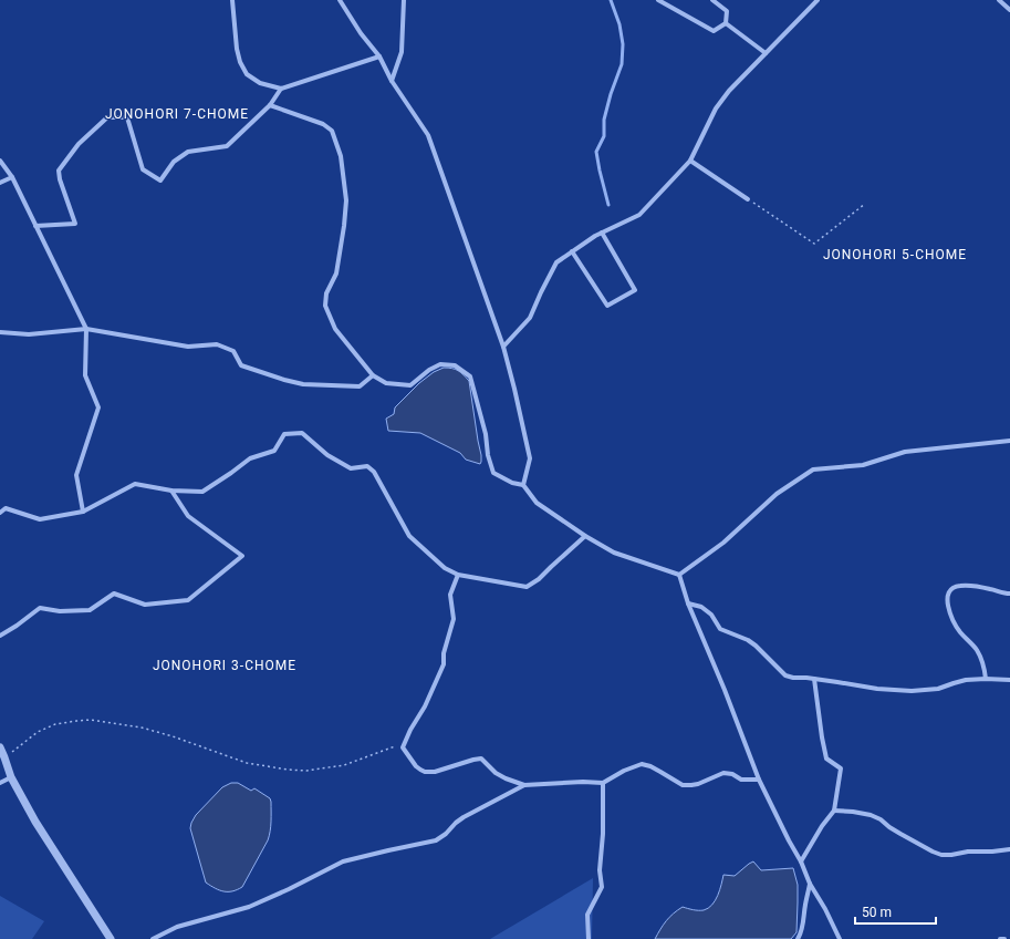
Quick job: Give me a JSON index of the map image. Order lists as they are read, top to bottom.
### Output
{
  "districts": ["JONOHORI 7-CHOME", "JONOHORI 5-CHOME", "JONOHORI 3-CHOME"],
  "scale_bar": "50 m"
}
